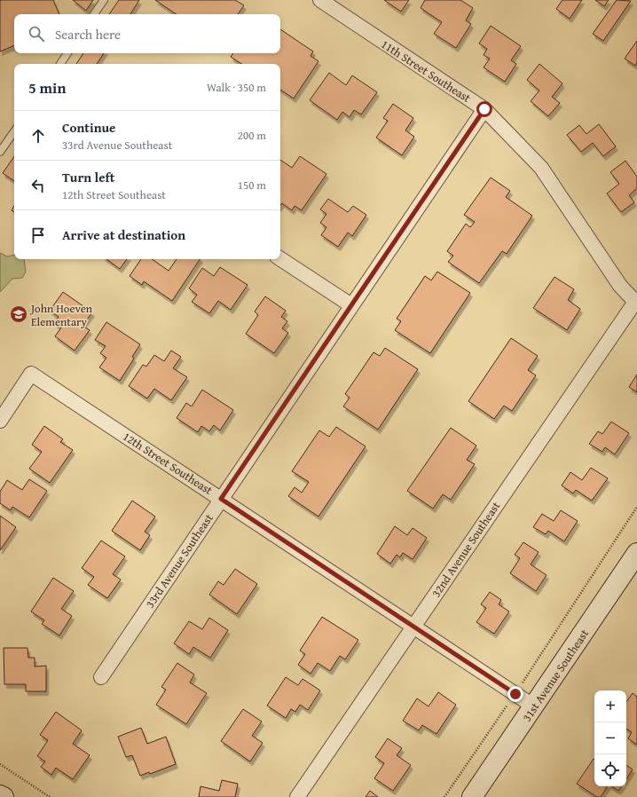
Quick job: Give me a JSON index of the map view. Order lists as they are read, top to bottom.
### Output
{
  "streets": {
    "street": [
      "11th Street Southeast",
      "12th Street Southeast",
      "32nd Avenue Southeast",
      "33rd Avenue Southeast",
      "31st Avenue Southeast"
    ]
  },
  "crossings": [
    ["11th Street Southeast", "32nd Avenue Southeast"],
    ["11th Street Southeast", "33rd Avenue Southeast"],
    ["12th Street Southeast", "32nd Avenue Southeast"],
    ["12th Street Southeast", "33rd Avenue Southeast"],
    ["12th Street Southeast", "31st Avenue Southeast"]
  ],
  "places": {
    "school or university": ["John Hoeven Elementary"]
  },
  "page": {
    "search": "Search here",
    "heading": ["5 min", "Walk · 350 m"],
    "list": [
      ["Continue", "33rd Avenue Southeast", "200 m"],
      ["Turn left", "12th Street Southeast", "150 m"],
      "Arrive at destination"
    ],
    "map_buttons": ["+", "−"]
  }
}
